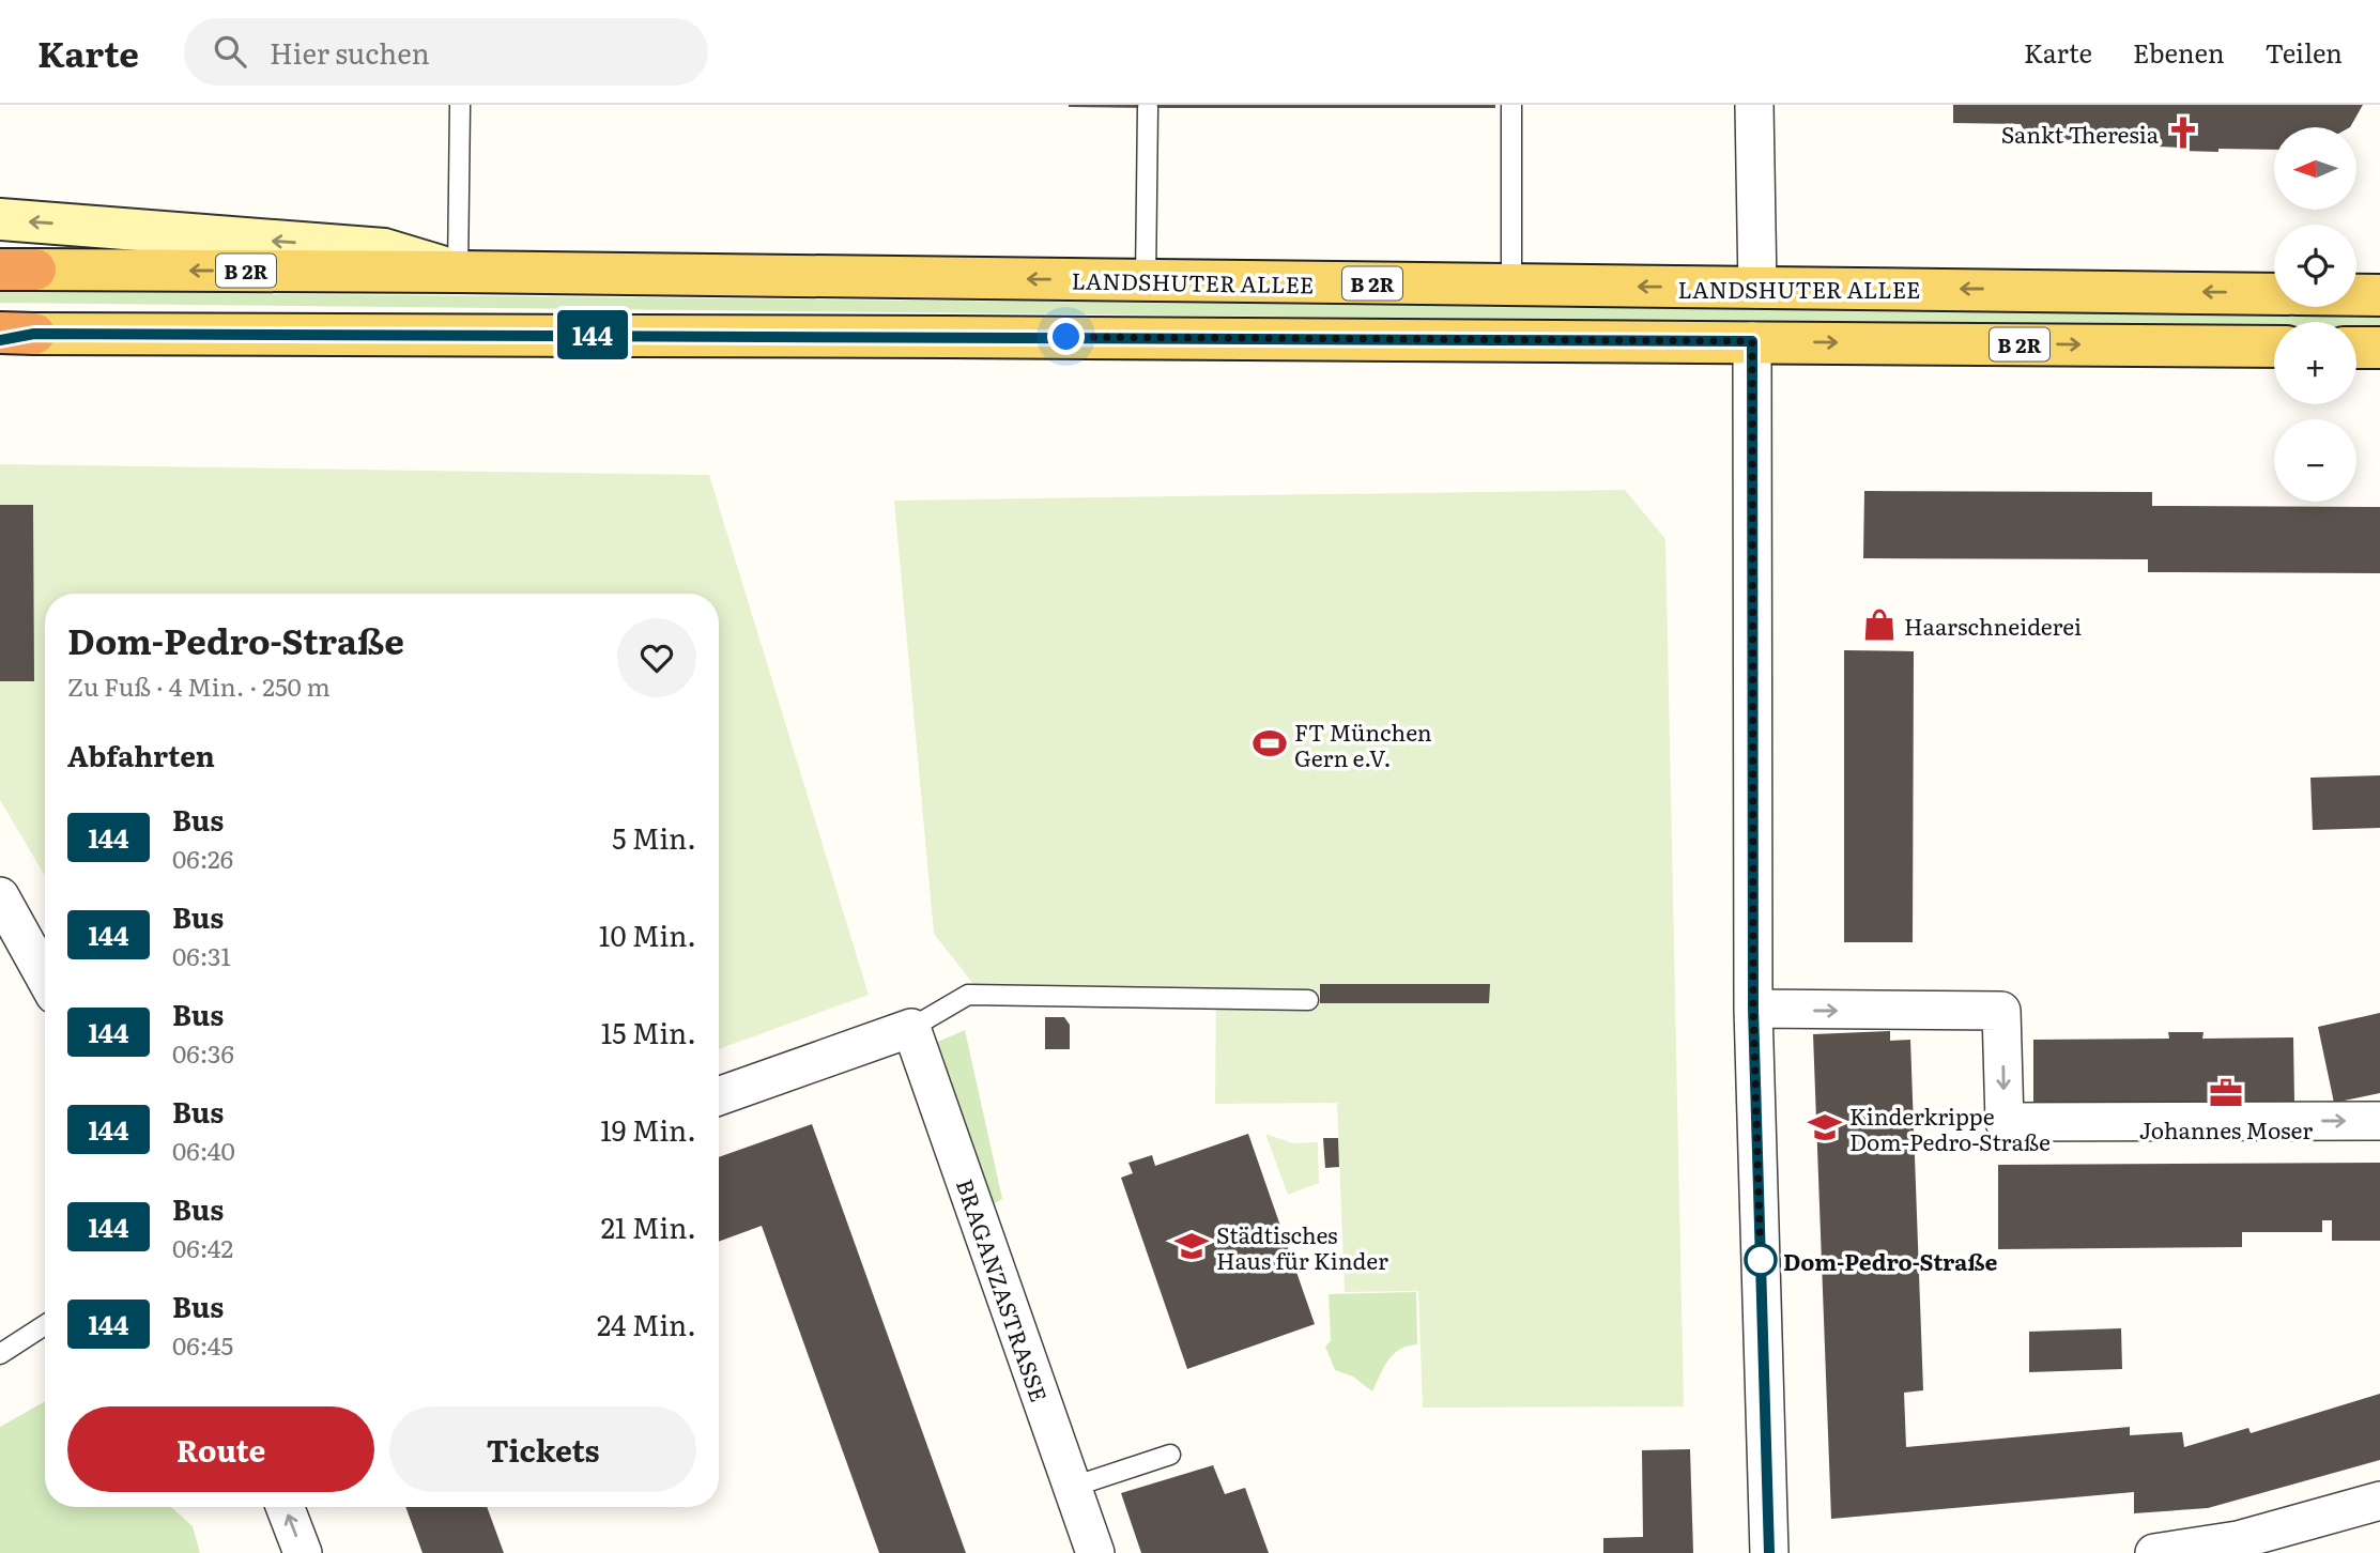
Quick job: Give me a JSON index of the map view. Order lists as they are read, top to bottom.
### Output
{
  "streets": {
    "main road": ["B 2R", "LANDSHUTER ALLEE"],
    "street": ["BRAGANZASTRASSE"]
  },
  "places": {
    "church": ["Sankt Theresia"],
    "shop": ["Haarschneiderei"],
    "sports": ["FT München Gern e.V."],
    "office": ["Johannes Moser"],
    "school or university": ["Kinderkrippe Dom-Pedro-Straße", "Städtisches Haus für Kinder"],
    "other": ["Dom-Pedro-Straße"]
  },
  "lines": ["bus line 144"],
  "north": "left",
  "page": {
    "header": "Karte",
    "search": "Hier suchen",
    "nav": ["Karte", "Ebenen", "Teilen"],
    "on_map": "144",
    "map_buttons": ["+", "−"],
    "heading": [
      ["Dom-Pedro-Straße", "Zu Fuß · 4 Min. · 250 m"],
      "Abfahrten"
    ],
    "list": [
      {
        "mark": "144",
        "name": "Bus",
        "note": "06:26",
        "value": "5 Min."
      },
      {
        "mark": "144",
        "name": "Bus",
        "note": "06:31",
        "value": "10 Min."
      },
      {
        "mark": "144",
        "name": "Bus",
        "note": "06:36",
        "value": "15 Min."
      },
      {
        "mark": "144",
        "name": "Bus",
        "note": "06:40",
        "value": "19 Min."
      },
      {
        "mark": "144",
        "name": "Bus",
        "note": "06:42",
        "value": "21 Min."
      },
      {
        "mark": "144",
        "name": "Bus",
        "note": "06:45",
        "value": "24 Min."
      }
    ],
    "buttons": ["Route", "Tickets"]
  }
}
